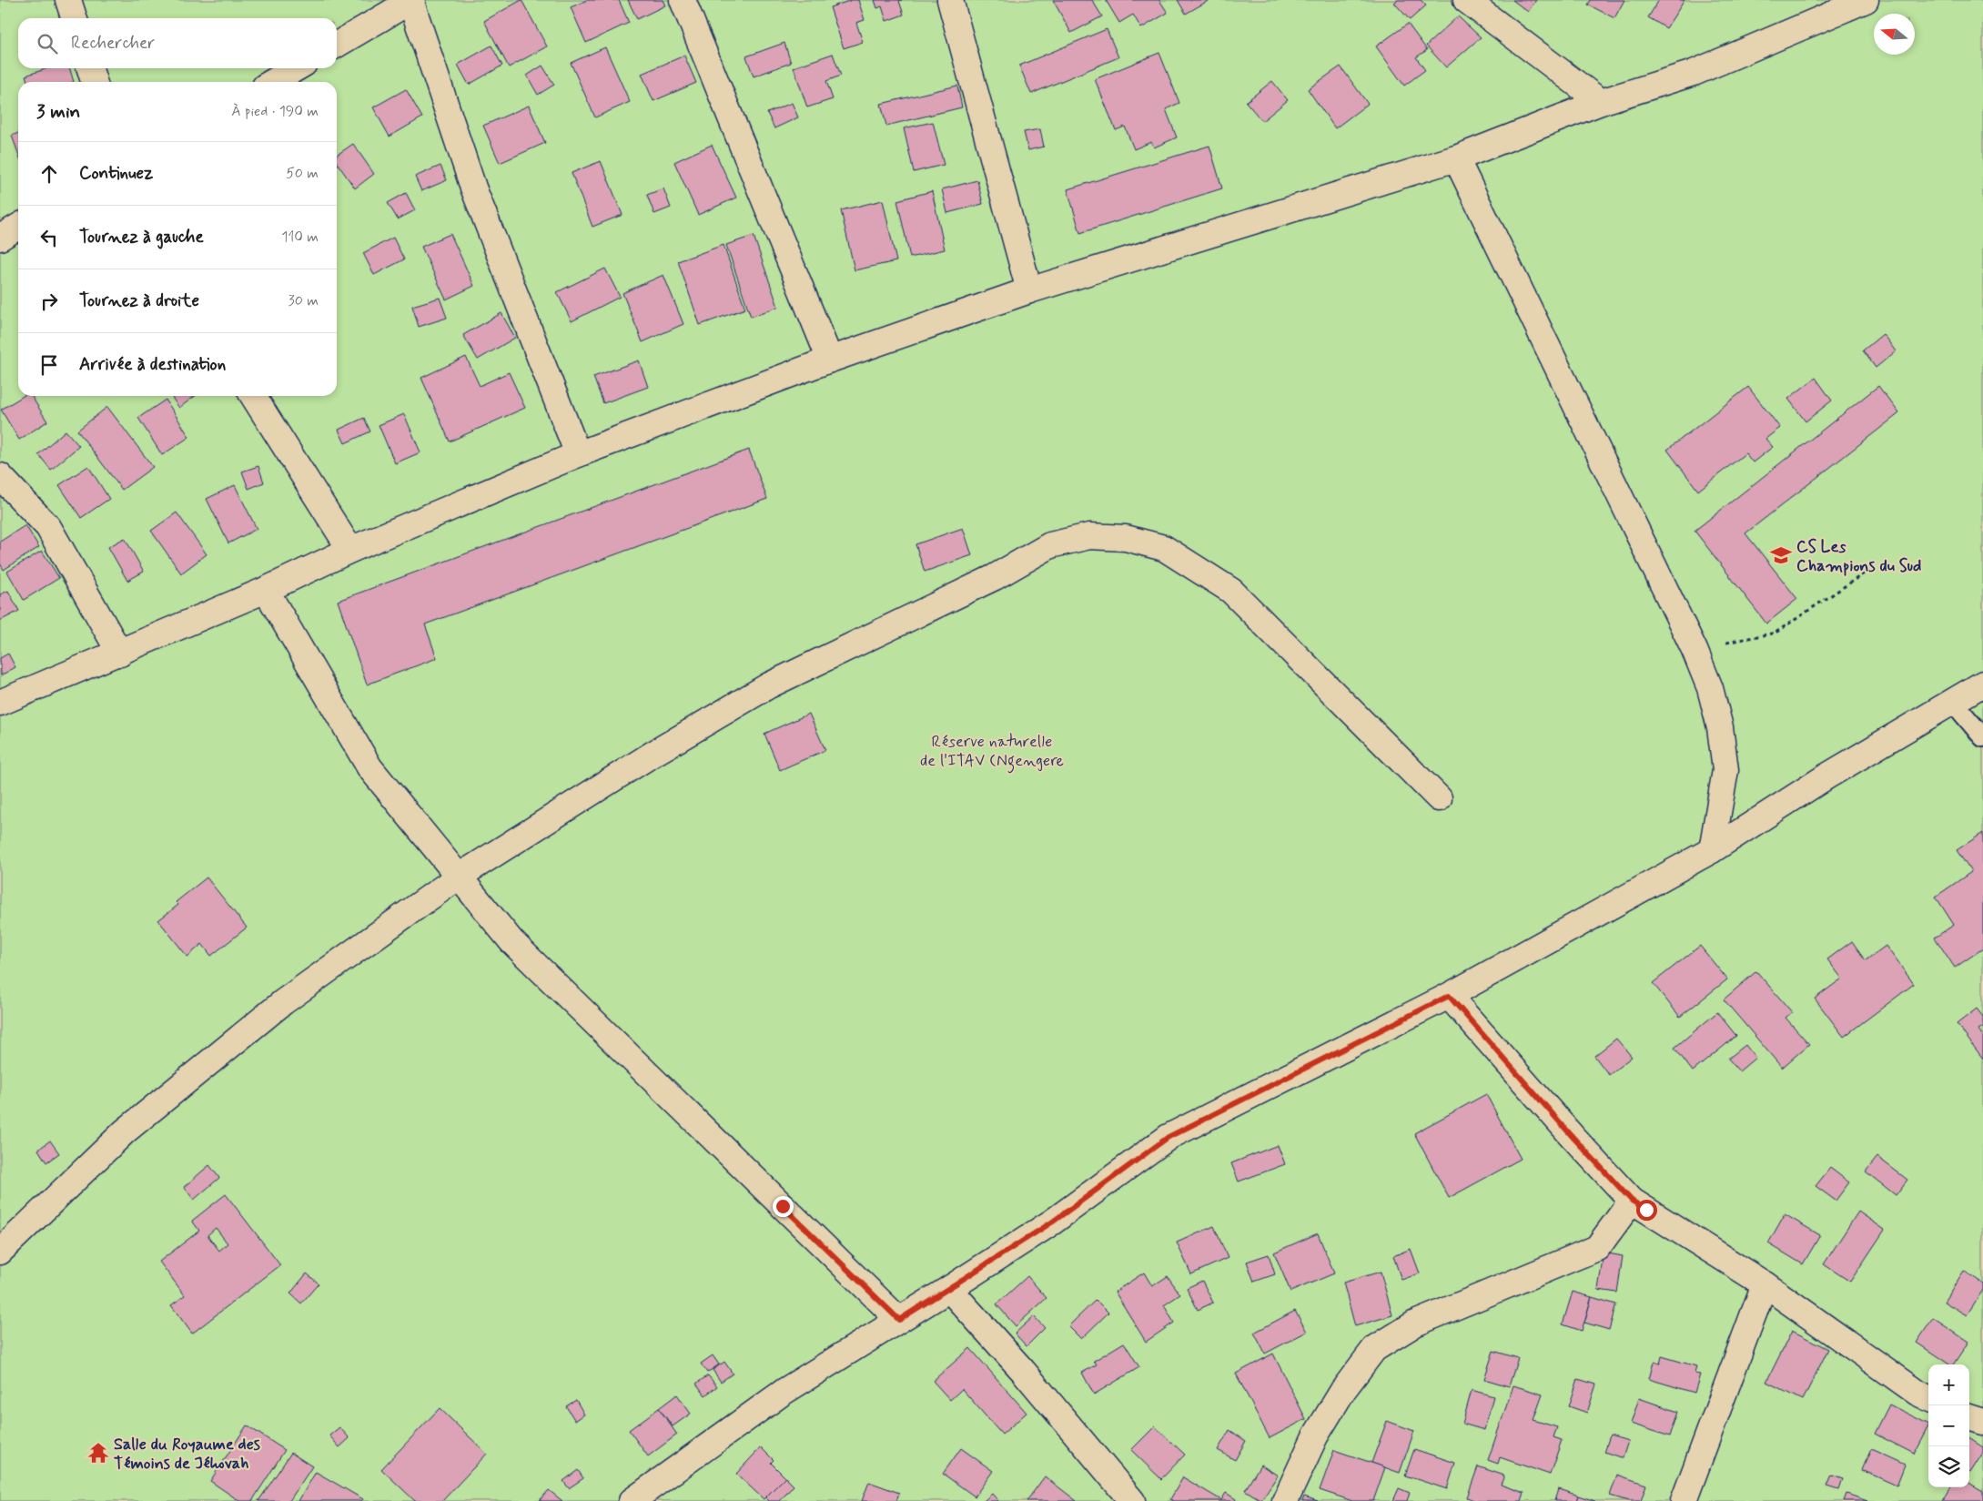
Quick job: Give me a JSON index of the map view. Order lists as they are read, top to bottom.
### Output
{
  "parks": ["Réserve naturelle de l'ITAV (Ngengere"],
  "places": {
    "school or university": ["CS Les Champions du Sud"],
    "temple": ["Salle du Royaume des Témoins de Jéhovah"]
  },
  "north": "left",
  "page": {
    "search": "Rechercher",
    "heading": ["3 min", "À pied · 190 m"],
    "list": [
      ["Continuez", "50 m"],
      ["Tournez à gauche", "110 m"],
      ["Tournez à droite", "30 m"],
      "Arrivée à destination"
    ],
    "map_buttons": ["+", "−"]
  }
}
